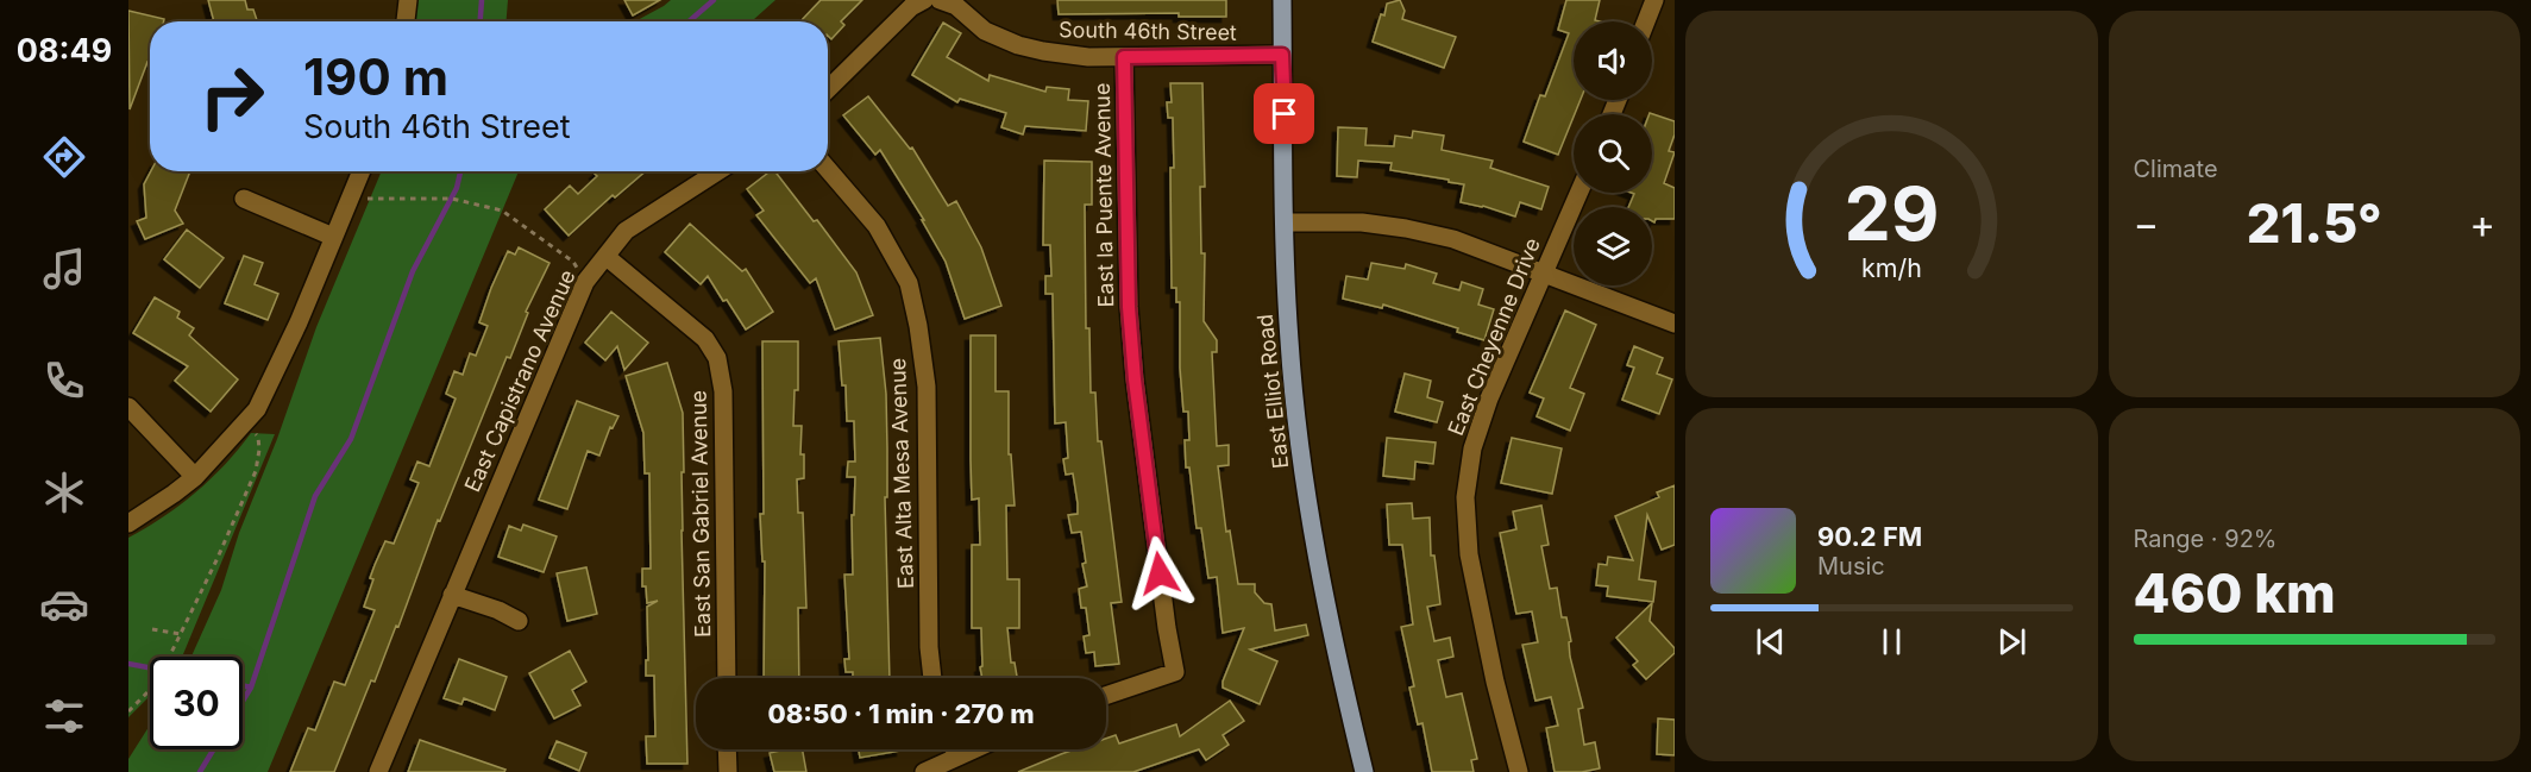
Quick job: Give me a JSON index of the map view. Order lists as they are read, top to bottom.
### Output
{
  "streets": {
    "main road": ["East Elliot Road"],
    "street": [
      "South 46th Street",
      "East la Puente Avenue",
      "East Cheyenne Drive",
      "East Capistrano Avenue",
      "East Alta Mesa Avenue",
      "East San Gabriel Avenue"
    ]
  },
  "crossings": [
    ["South 46th Street", "East la Puente Avenue"],
    ["South 46th Street", "East Elliot Road"],
    ["East Capistrano Avenue", "East San Gabriel Avenue"]
  ],
  "page": {
    "tabs": "08:49",
    "tile": [
      "Climate",
      ["Range · 92%", "460 km"]
    ],
    "turn": ["190 m", "South 46th Street"],
    "heat": ["−", "21.5°", "+"],
    "song": ["90.2 FM", "Music"],
    "limit": "30",
    "trip": "08:50 · 1 min · 270 m",
    "gauge": ["29", "km/h"]
  }
}
